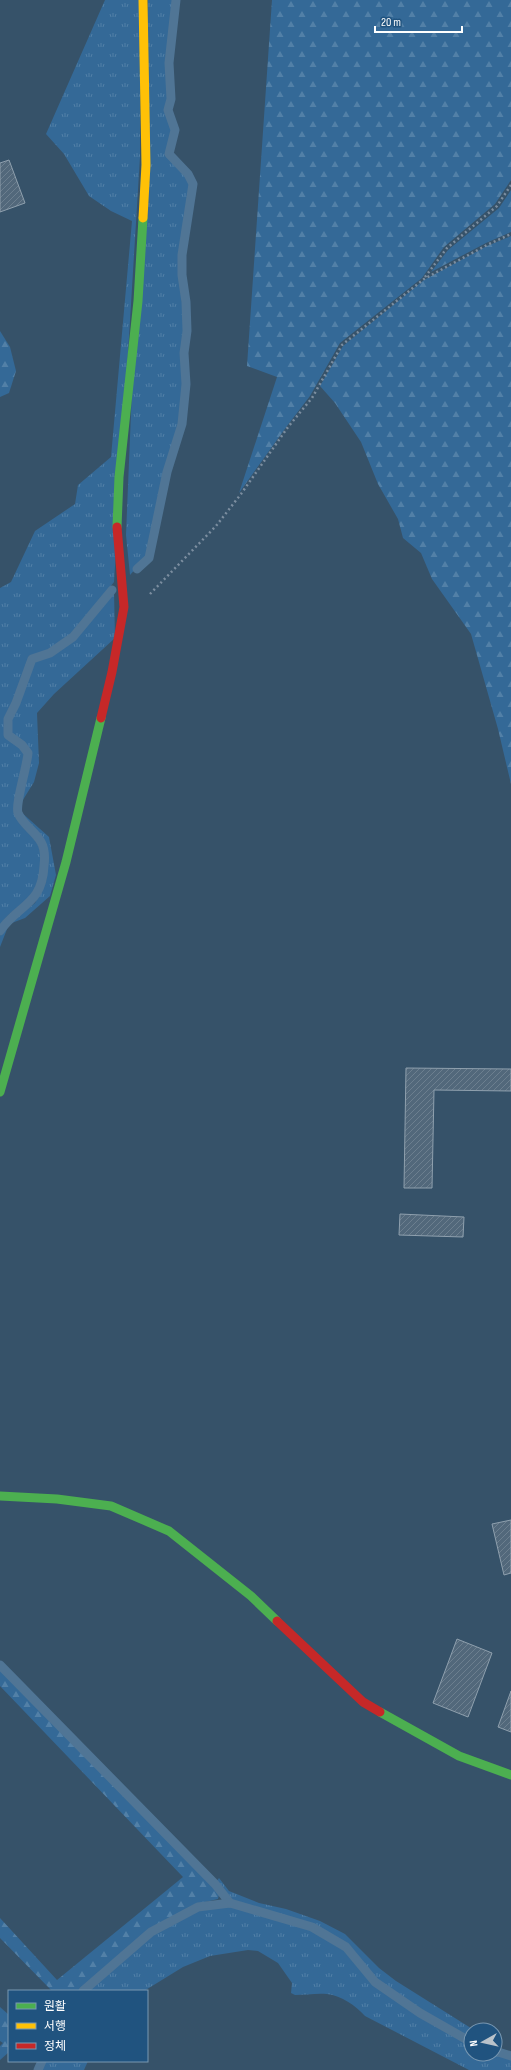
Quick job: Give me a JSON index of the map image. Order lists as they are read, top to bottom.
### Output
{
  "legend": ["원활", "서행", "정체"],
  "scale_bar": "20 m",
  "north": "left"
}
